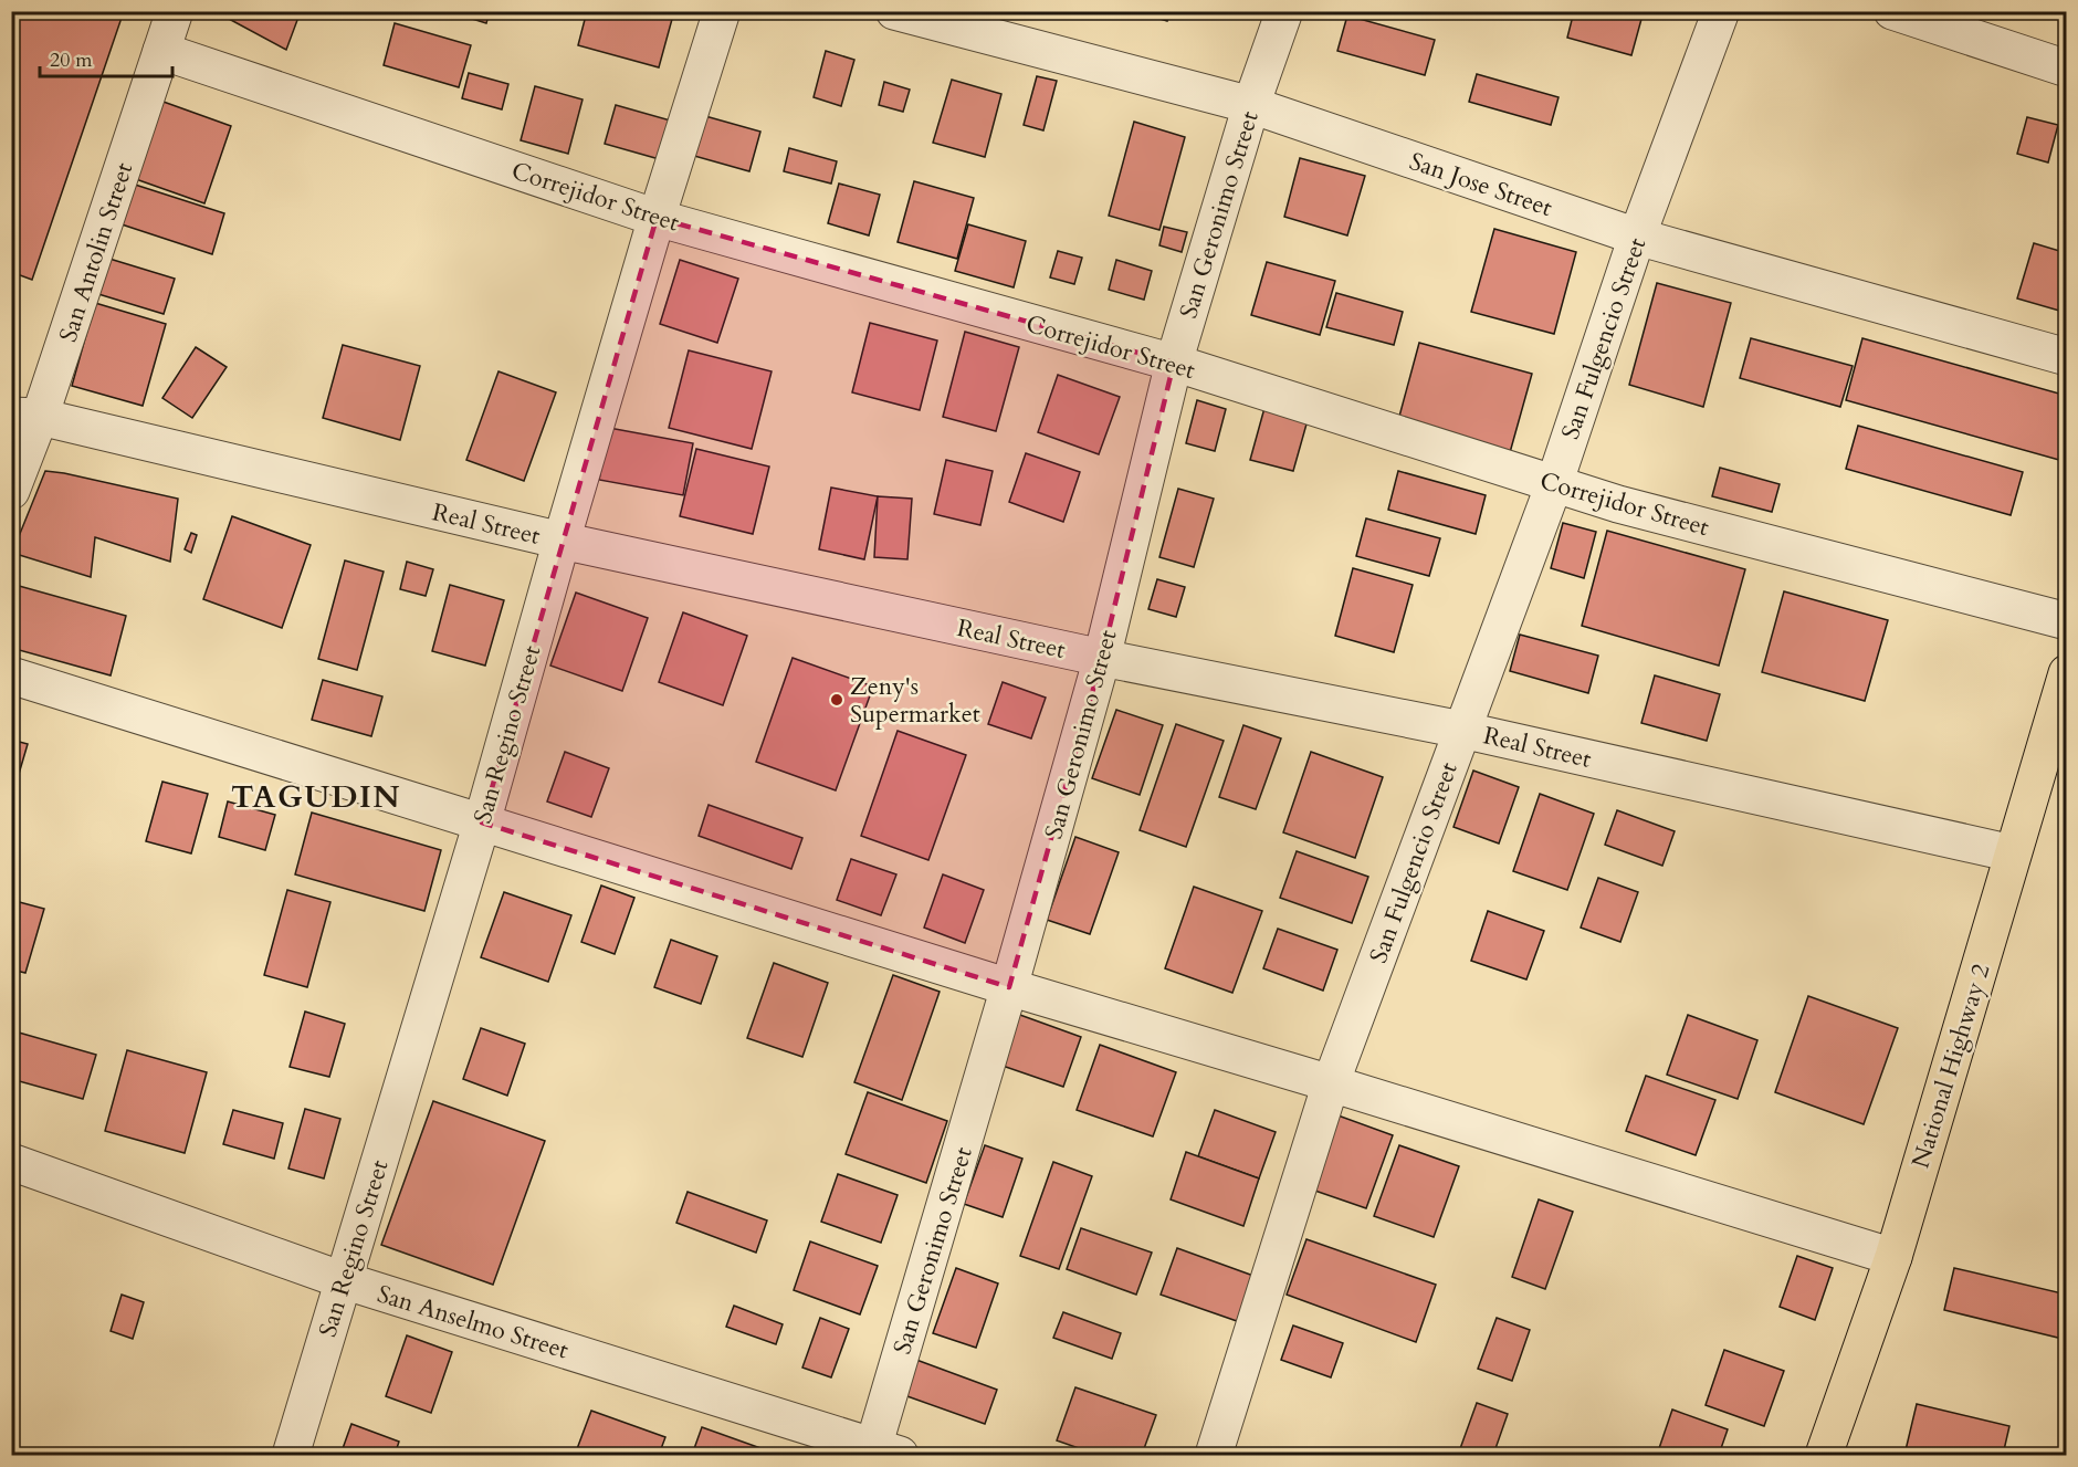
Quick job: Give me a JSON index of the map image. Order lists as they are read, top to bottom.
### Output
{
  "streets": {
    "highway": ["National Highway 2"],
    "street": [
      "San Jose Street",
      "Correjidor Street",
      "San Geronimo Street",
      "San Antolin Street",
      "San Fulgencio Street",
      "Real Street",
      "San Regino Street",
      "San Anselmo Street"
    ]
  },
  "crossings": [
    ["San Jose Street", "San Geronimo Street"],
    ["San Jose Street", "San Fulgencio Street"],
    ["Correjidor Street", "San Geronimo Street"],
    ["Correjidor Street", "San Antolin Street"],
    ["Correjidor Street", "San Fulgencio Street"],
    ["Correjidor Street", "San Regino Street"],
    ["San Geronimo Street", "Real Street"],
    ["San Geronimo Street", "San Anselmo Street"],
    ["San Antolin Street", "Real Street"],
    ["San Fulgencio Street", "Real Street"],
    ["Real Street", "San Regino Street"],
    ["Real Street", "National Highway 2"],
    ["San Regino Street", "San Anselmo Street"]
  ],
  "districts": ["TAGUDIN"],
  "places": ["Zeny's Supermarket"],
  "scale_bar": "20 m"
}
